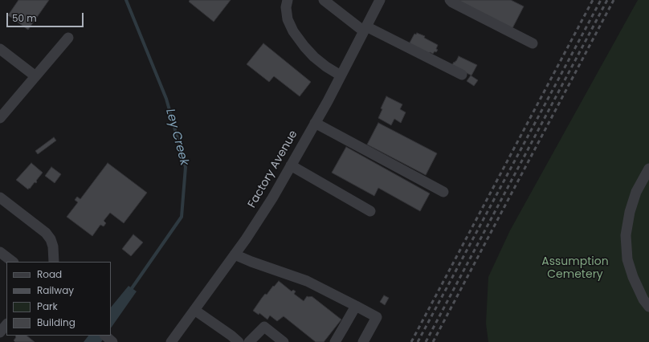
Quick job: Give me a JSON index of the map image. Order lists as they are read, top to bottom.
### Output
{
  "streets": {
    "street": ["Factory Avenue"]
  },
  "water": ["Ley Creek"],
  "parks": ["Assumption Cemetery"],
  "legend": [
    "Road",
    "Railway",
    "Park",
    "Building"
  ],
  "scale_bar": "50 m"
}
